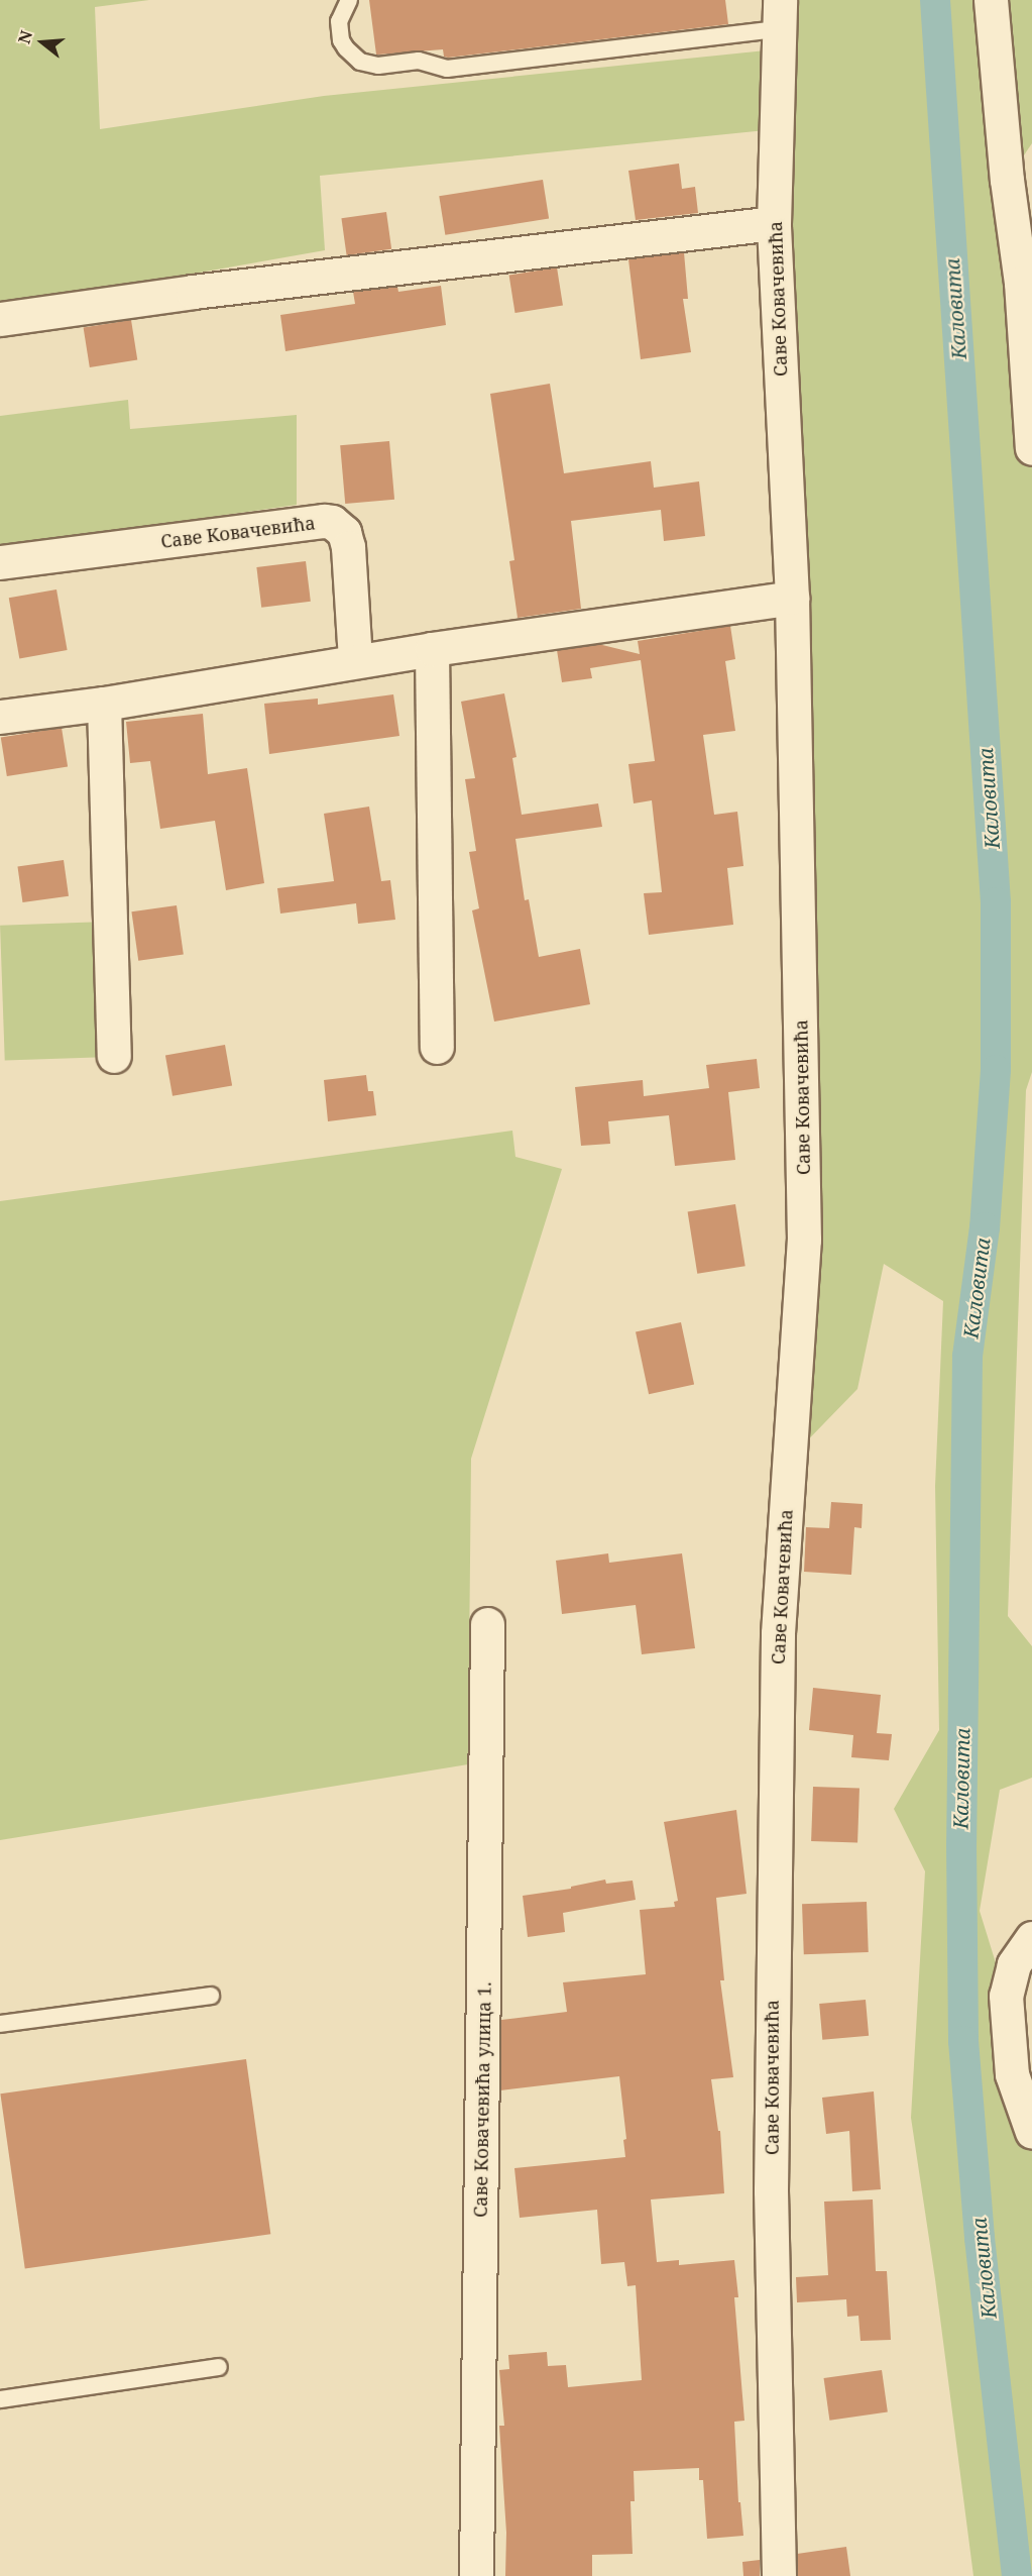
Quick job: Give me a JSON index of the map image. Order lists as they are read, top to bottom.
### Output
{
  "streets": {
    "street": ["Саве Ковачевића", "Саве Ковачевића улица 1."]
  },
  "water": ["Каловита"],
  "north": "left"
}
